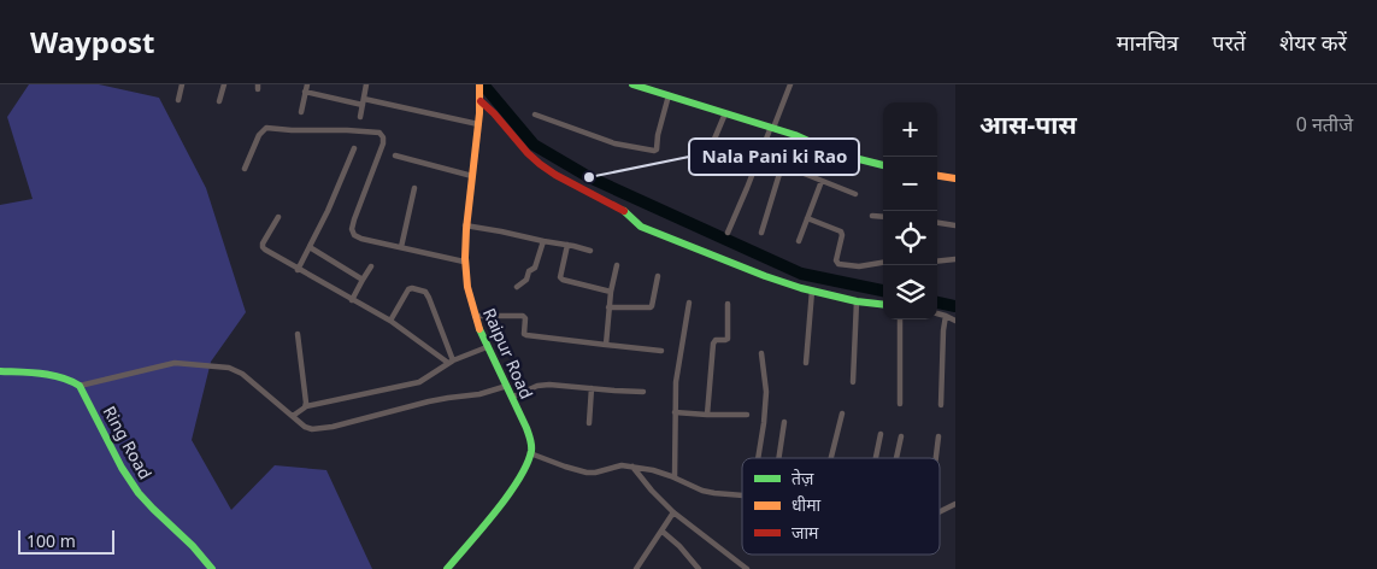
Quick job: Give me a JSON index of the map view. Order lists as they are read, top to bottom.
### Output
{
  "streets": {
    "street": ["Raipur Road", "Ring Road"]
  },
  "places": ["Nala Pani ki Rao"],
  "legend": ["तेज़", "धीमा", "जाम"],
  "scale_bar": "100 m",
  "page": {
    "header": "Waypost",
    "nav": ["मानचित्र", "परतें", "शेयर करें"],
    "heading": ["आस-पास", "0 नतीजे"],
    "map_buttons": ["+", "−"],
    "scale": "100 m"
  }
}
